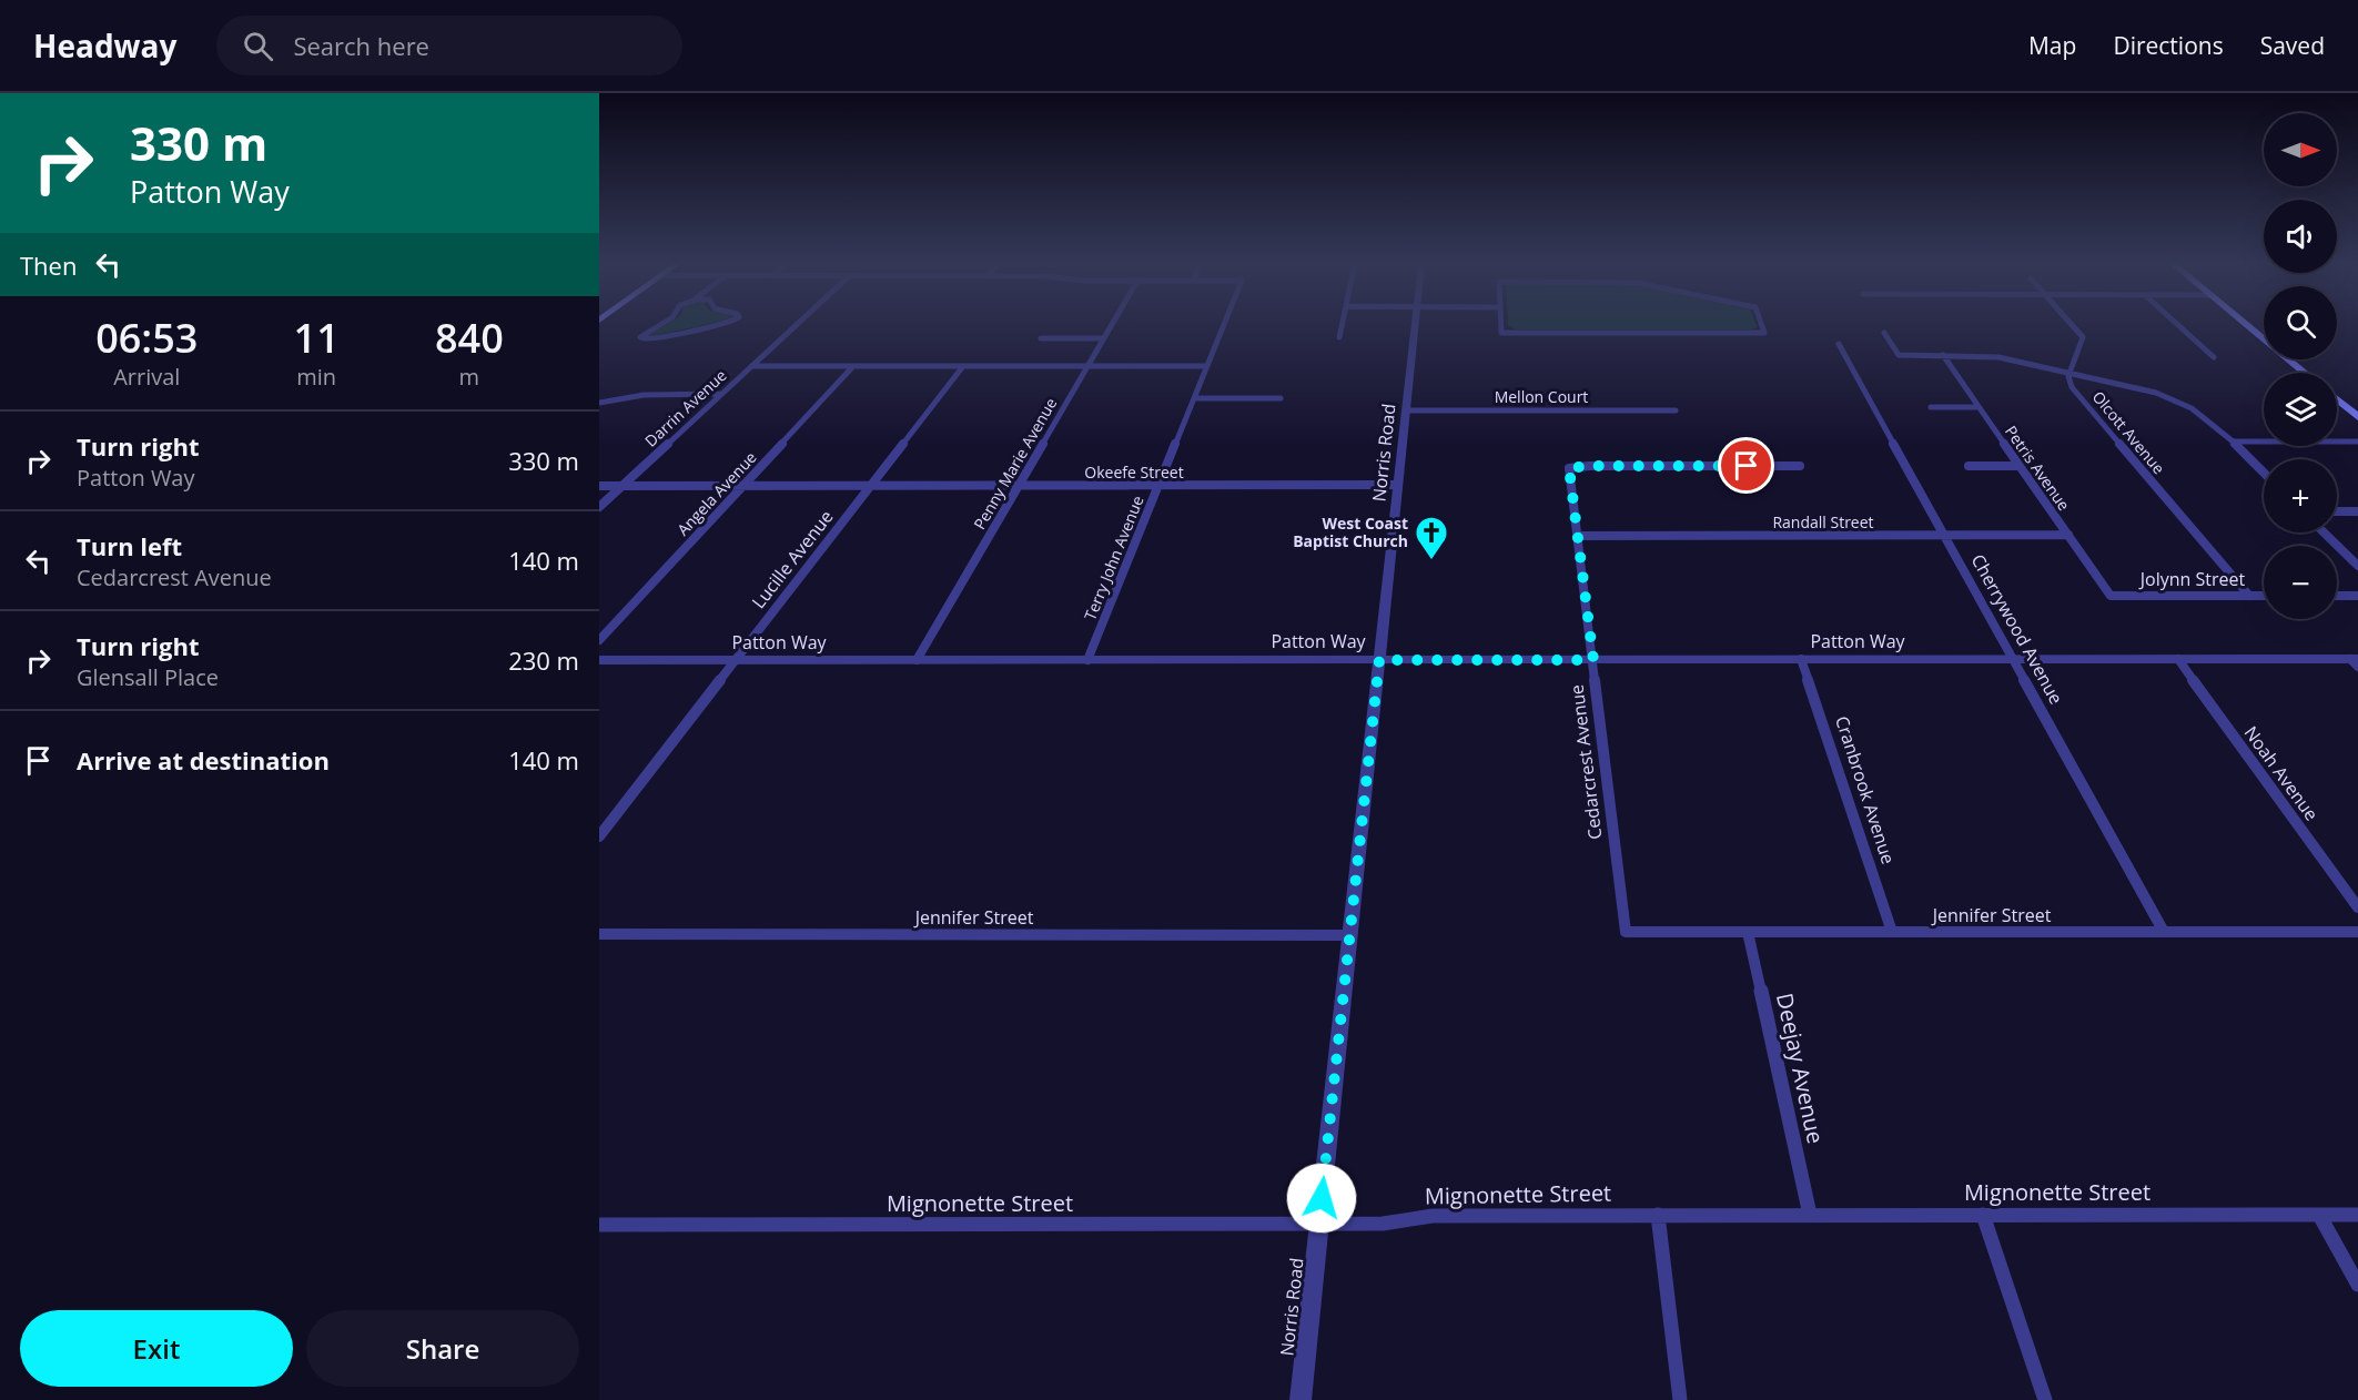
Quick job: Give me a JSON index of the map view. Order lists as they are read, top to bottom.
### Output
{
  "streets": {
    "street": [
      "Mellon Court",
      "Darrin Avenue",
      "Olcott Avenue",
      "Norris Road",
      "Penny Marie Avenue",
      "Petris Avenue",
      "Okeefe Street",
      "Angela Avenue",
      "Randall Street",
      "Terry John Avenue",
      "Lucille Avenue",
      "Jolynn Street",
      "Cherrywood Avenue",
      "Patton Way",
      "Cedarcrest Avenue",
      "Noah Avenue",
      "Cranbrook Avenue",
      "Jennifer Street",
      "Deejay Avenue",
      "Mignonette Street"
    ]
  },
  "crossings": [
    ["Mellon Court", "Norris Road"],
    ["Olcott Avenue", "Jolynn Street"],
    ["Norris Road", "Okeefe Street"],
    ["Norris Road", "Patton Way"],
    ["Norris Road", "Jennifer Street"],
    ["Norris Road", "Mignonette Street"],
    ["Penny Marie Avenue", "Okeefe Street"],
    ["Penny Marie Avenue", "Patton Way"],
    ["Petris Avenue", "Randall Street"],
    ["Petris Avenue", "Jolynn Street"],
    ["Okeefe Street", "Angela Avenue"],
    ["Okeefe Street", "Terry John Avenue"],
    ["Okeefe Street", "Lucille Avenue"],
    ["Randall Street", "Cherrywood Avenue"],
    ["Randall Street", "Cedarcrest Avenue"],
    ["Terry John Avenue", "Patton Way"],
    ["Lucille Avenue", "Patton Way"],
    ["Cherrywood Avenue", "Patton Way"],
    ["Cherrywood Avenue", "Jennifer Street"],
    ["Patton Way", "Cedarcrest Avenue"],
    ["Patton Way", "Noah Avenue"],
    ["Patton Way", "Cranbrook Avenue"],
    ["Cedarcrest Avenue", "Jennifer Street"],
    ["Cranbrook Avenue", "Jennifer Street"],
    ["Jennifer Street", "Deejay Avenue"],
    ["Deejay Avenue", "Mignonette Street"]
  ],
  "places": {
    "church": ["West Coast Baptist Church"]
  },
  "north": "right",
  "page": {
    "header": "Headway",
    "search": "Search here",
    "nav": ["Map", "Directions", "Saved"],
    "turn": ["330 m", "Patton Way"],
    "map_buttons": ["+", "−"],
    "then": "Then",
    "eta": [
      "06:53",
      "Arrival",
      "11",
      "min",
      "840",
      "m"
    ],
    "list": [
      {
        "name": "Turn right",
        "note": "Patton Way",
        "value": "330 m"
      },
      {
        "name": "Turn left",
        "note": "Cedarcrest Avenue",
        "value": "140 m"
      },
      {
        "name": "Turn right",
        "note": "Glensall Place",
        "value": "230 m"
      },
      {
        "name": "Arrive at destination",
        "value": "140 m"
      }
    ],
    "buttons": ["Exit", "Share"]
  }
}
